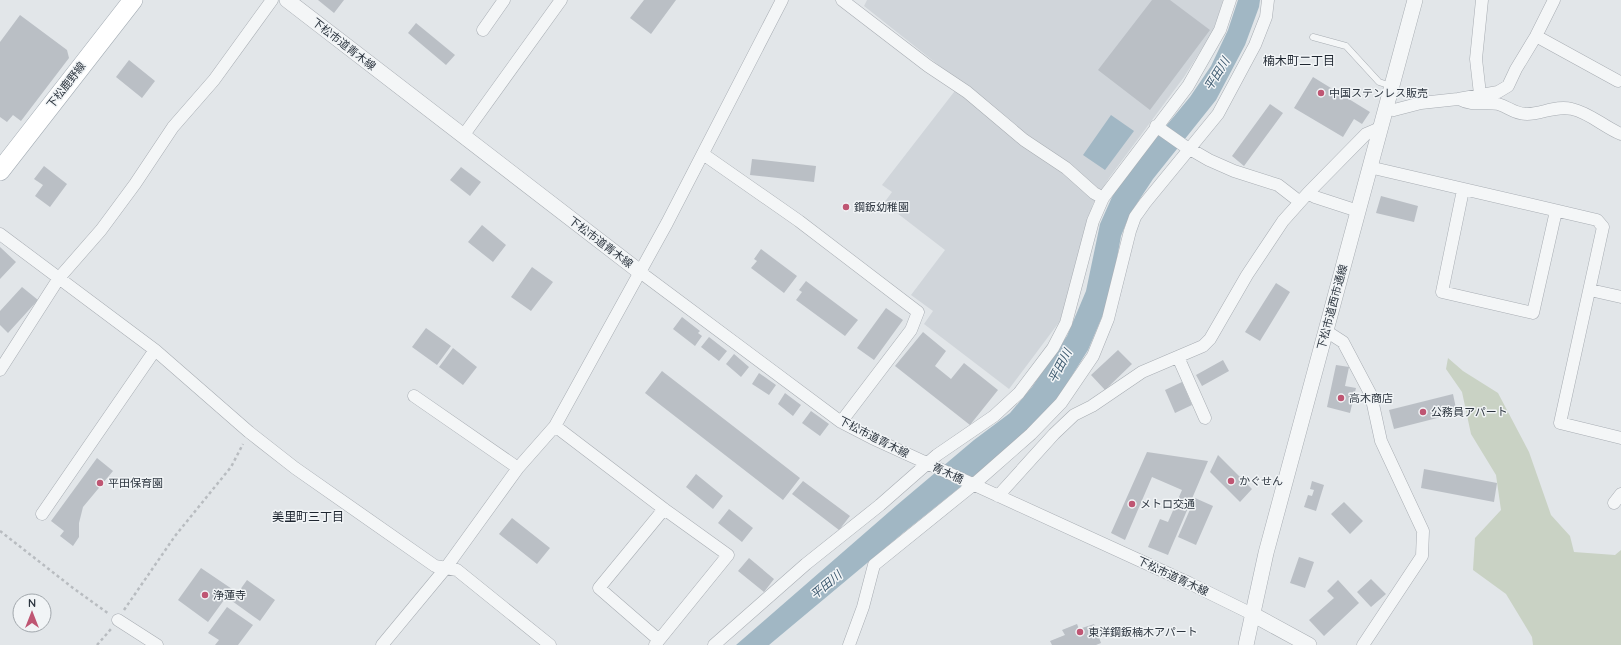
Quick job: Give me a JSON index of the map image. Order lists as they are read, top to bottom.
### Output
{
  "streets": {
    "main road": ["下松鹿野線"],
    "street": ["下松市道青木線", "下松市道西市通線", "青木橋"]
  },
  "crossings": [
    ["下松市道青木線", "下松市道西市通線"],
    ["下松市道青木線", "青木橋"]
  ],
  "districts": ["楠木町二丁目", "美里町三丁目"],
  "water": ["平田川"],
  "places": [
    "中国ステンレス販売",
    "鋼鈑幼稚園",
    "高木商店",
    "公務員アパート",
    "かぐせん",
    "平田保育園",
    "メトロ交通",
    "浄蓮寺",
    "東洋鋼鈑楠木アパート"
  ],
  "north": "top"
}
